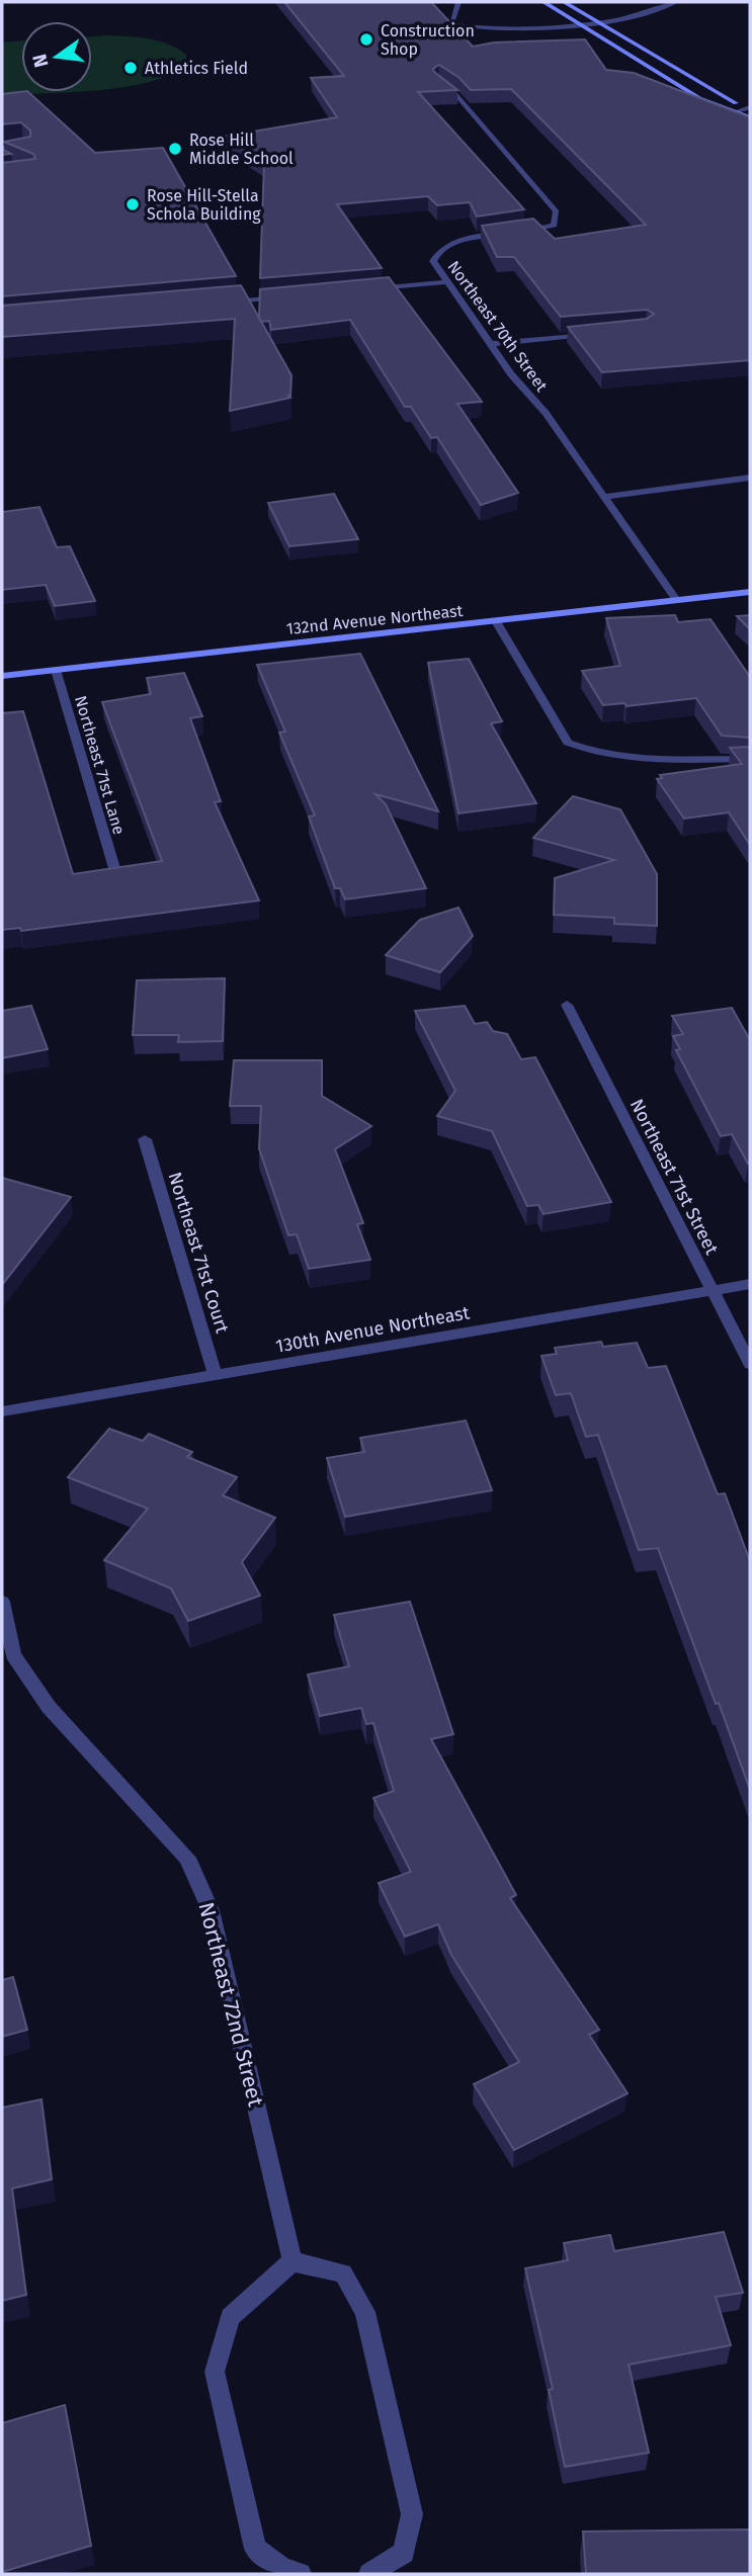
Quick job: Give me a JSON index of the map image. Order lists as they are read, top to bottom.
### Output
{
  "streets": {
    "main road": ["132nd Avenue Northeast"],
    "street": [
      "Northeast 70th Street",
      "Northeast 71st Lane",
      "Northeast 71st Street",
      "Northeast 71st Court",
      "130th Avenue Northeast",
      "Northeast 72nd Street"
    ]
  },
  "crossings": [
    ["Northeast 70th Street", "132nd Avenue Northeast"],
    ["132nd Avenue Northeast", "Northeast 71st Lane"],
    ["Northeast 71st Street", "130th Avenue Northeast"],
    ["Northeast 71st Court", "130th Avenue Northeast"]
  ],
  "places": [
    "Construction Shop",
    "Athletics Field",
    "Rose Hill Middle School",
    "Rose Hill-Stella Schola Building"
  ],
  "north": "left"
}
